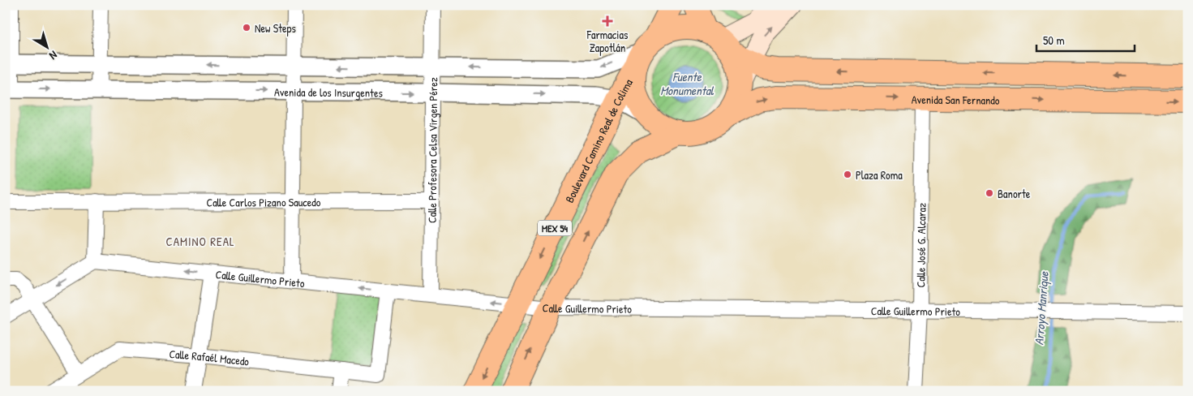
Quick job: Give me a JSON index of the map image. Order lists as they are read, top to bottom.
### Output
{
  "streets": {
    "main road": ["Avenida San Fernando", "Boulevard Camino Real de Colima", "MEX 54"],
    "street": [
      "Avenida de los Insurgentes",
      "Calle Profesora Celsa Virgen Pérez",
      "Calle Carlos Pizano Saucedo",
      "Calle José G. Alcaraz",
      "Calle Guillermo Prieto",
      "Calle Rafaél Macedo"
    ]
  },
  "crossings": [
    ["Avenida de los Insurgentes", "Avenida San Fernando"],
    ["Avenida de los Insurgentes", "Boulevard Camino Real de Colima"],
    ["Avenida de los Insurgentes", "Calle Profesora Celsa Virgen Pérez"],
    ["Avenida de los Insurgentes", "MEX 54"],
    ["Avenida San Fernando", "Boulevard Camino Real de Colima"],
    ["Avenida San Fernando", "MEX 54"],
    ["Avenida San Fernando", "Calle José G. Alcaraz"],
    ["Boulevard Camino Real de Colima", "MEX 54"],
    ["Boulevard Camino Real de Colima", "Calle Guillermo Prieto"],
    ["Calle Profesora Celsa Virgen Pérez", "Calle Carlos Pizano Saucedo"],
    ["Calle Profesora Celsa Virgen Pérez", "Calle Guillermo Prieto"],
    ["MEX 54", "Calle Guillermo Prieto"],
    ["Calle José G. Alcaraz", "Calle Guillermo Prieto"],
    ["Calle Guillermo Prieto", "Calle Rafaél Macedo"]
  ],
  "districts": ["CAMINO REAL"],
  "water": ["Fuente Monumental", "Arroyo Manrique"],
  "places": {
    "health": ["Farmacias Zapotlán"],
    "other": ["New Steps", "Plaza Roma", "Banorte"]
  },
  "scale_bar": "50 m",
  "north": "bottom right"
}
